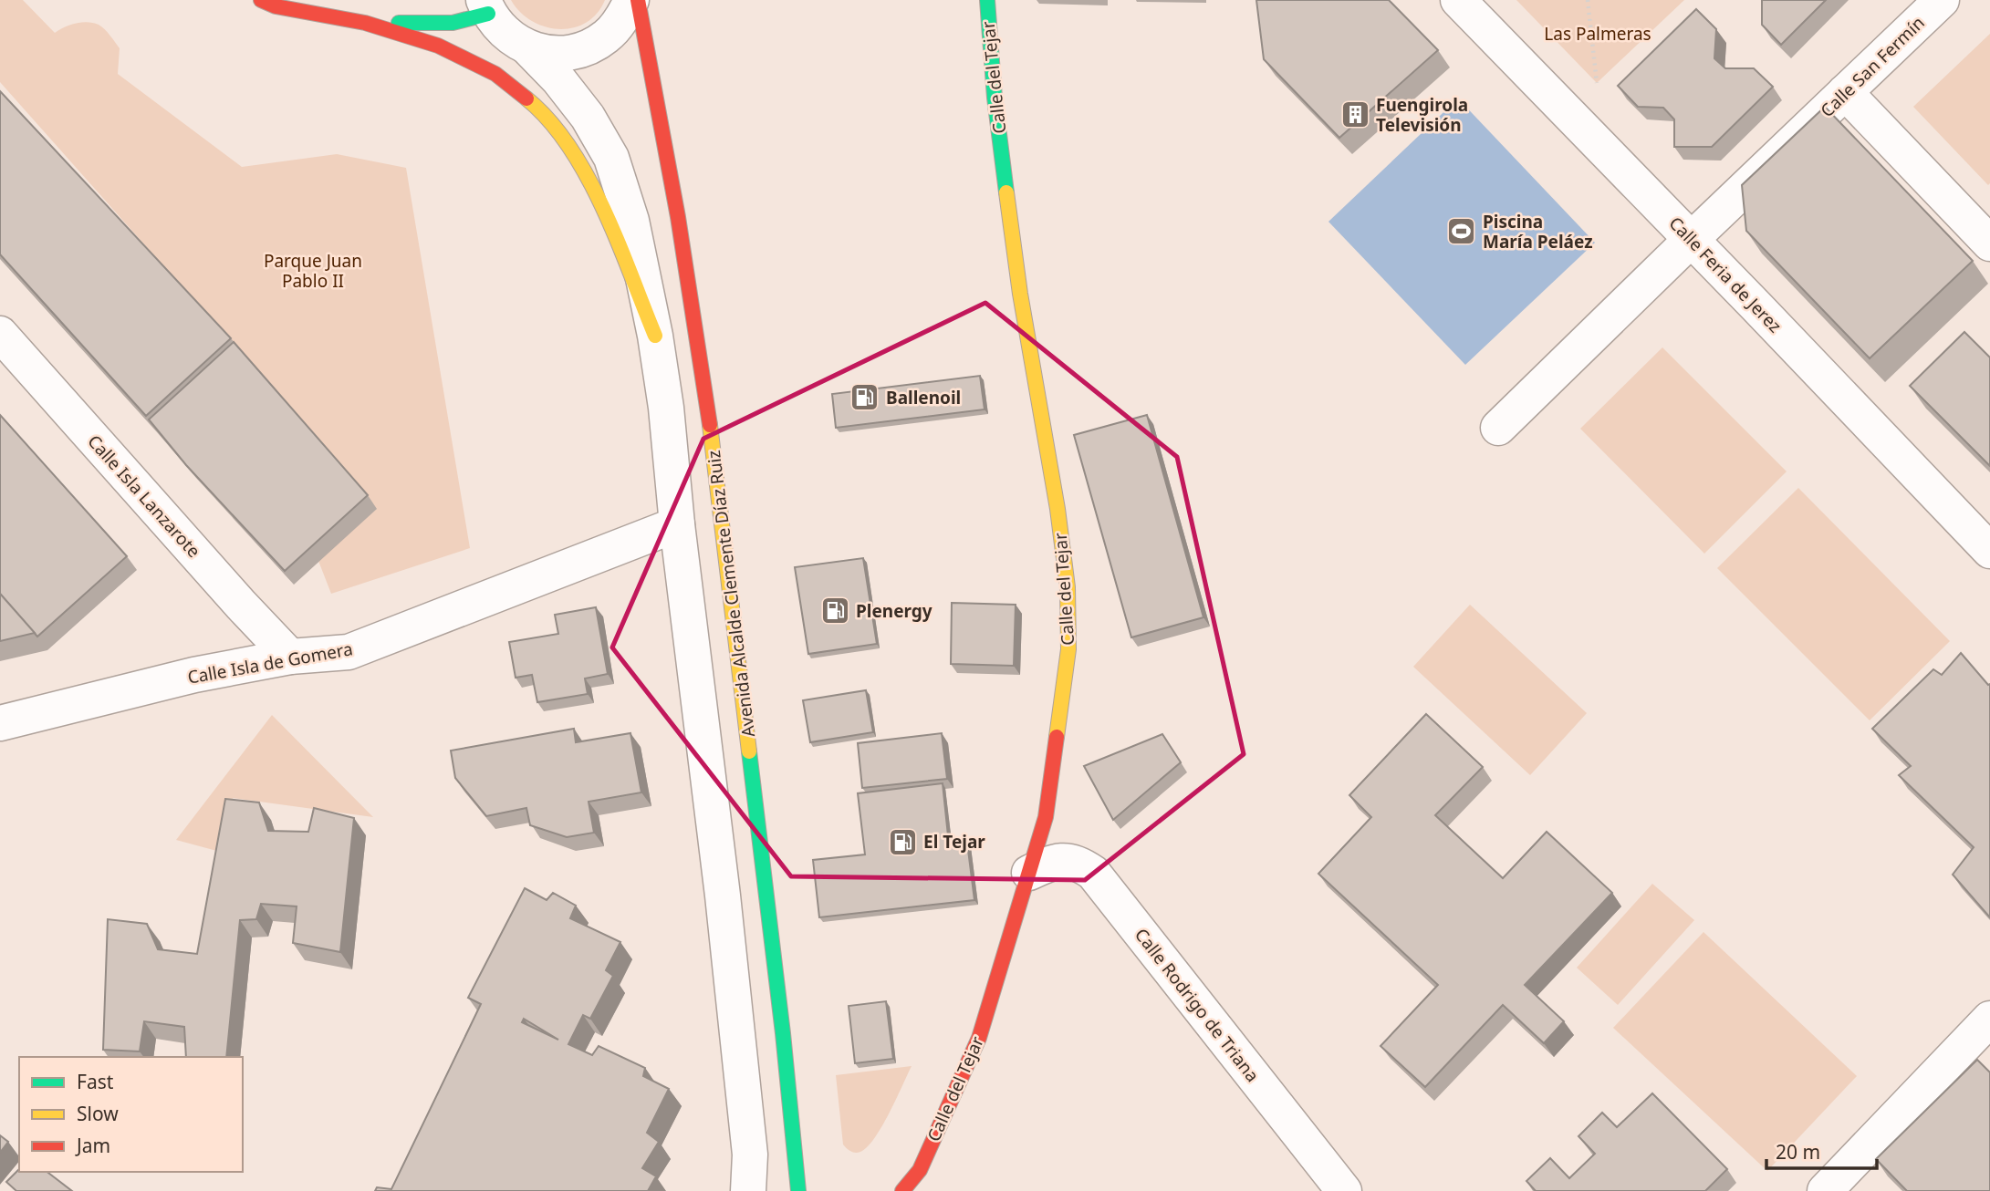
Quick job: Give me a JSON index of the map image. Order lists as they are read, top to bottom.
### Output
{
  "streets": {
    "main road": ["Calle del Tejar", "Avenida Alcalde Clemente Díaz Ruiz"],
    "street": [
      "Calle San Fermín",
      "Calle Feria de Jerez",
      "Calle Isla Lanzarote",
      "Calle Isla de Gomera",
      "Calle Rodrigo de Triana"
    ]
  },
  "crossings": [
    ["Calle San Fermín", "Calle Feria de Jerez"],
    ["Calle del Tejar", "Calle Rodrigo de Triana"],
    ["Calle Isla Lanzarote", "Calle Isla de Gomera"]
  ],
  "parks": ["Las Palmeras", "Parque Juan Pablo II"],
  "places": {
    "building": ["Fuengirola Televisión"],
    "sports": ["Piscina María Peláez"],
    "fuel station": ["Ballenoil", "Plenergy", "El Tejar"]
  },
  "legend": ["Fast", "Slow", "Jam"],
  "scale_bar": "20 m"
}
